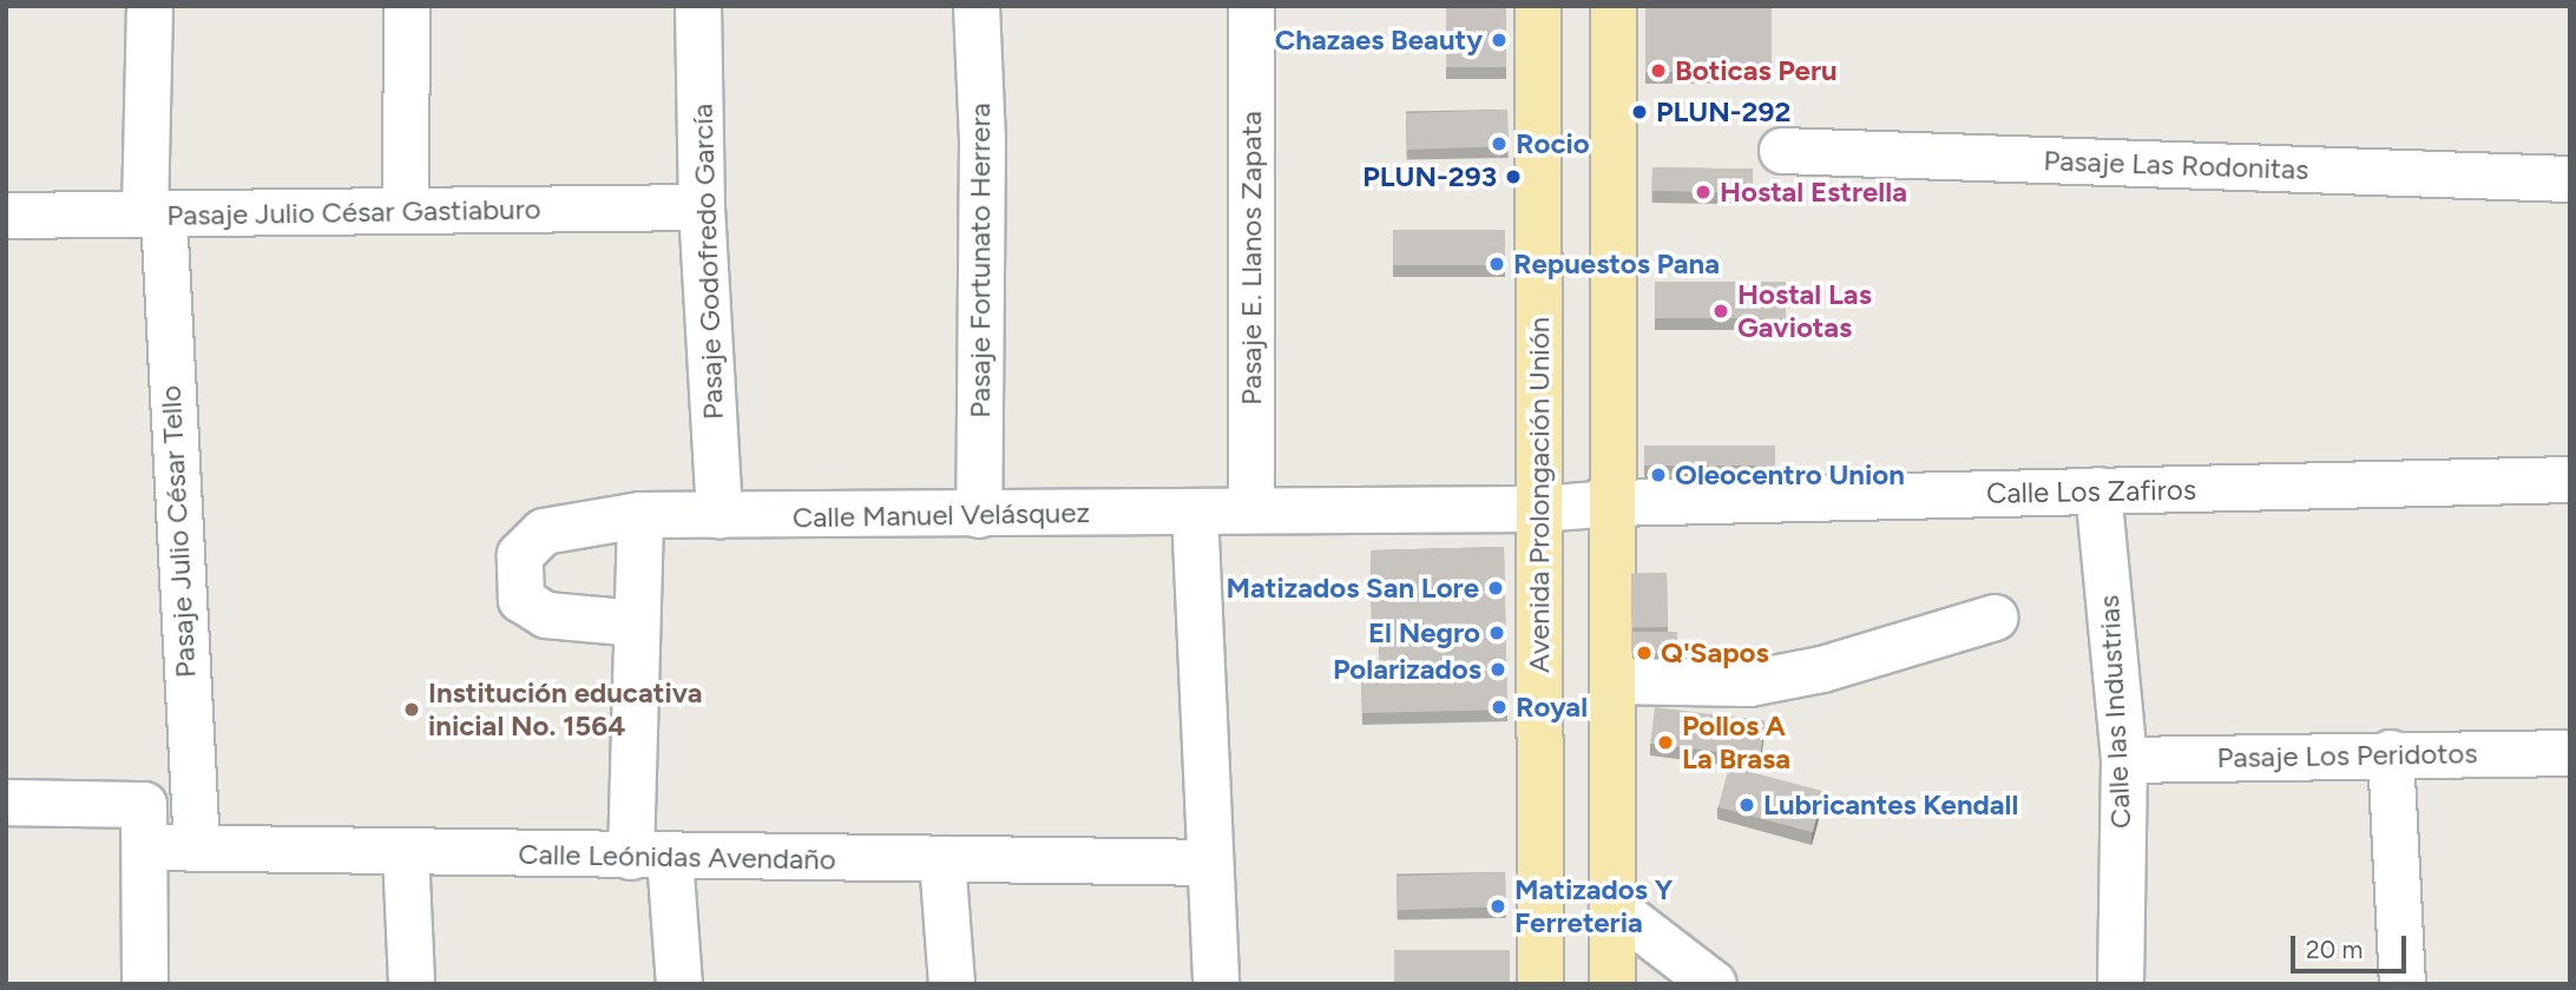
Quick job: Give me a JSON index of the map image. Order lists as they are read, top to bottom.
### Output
{
  "streets": {
    "main road": ["Avenida Prolongación Unión"],
    "street": [
      "Pasaje Las Rodonitas",
      "Pasaje Julio César Gastiaburo",
      "Pasaje E. Llanos Zapata",
      "Pasaje Fortunato Herrera",
      "Pasaje Godofredo García",
      "Calle Los Zafiros",
      "Calle Manuel Velásquez",
      "Pasaje Julio César Tello",
      "Calle las Industrias",
      "Pasaje Los Peridotos",
      "Calle Leónidas Avendaño"
    ]
  },
  "crossings": [
    ["Pasaje Julio César Gastiaburo", "Pasaje Godofredo García"],
    ["Pasaje Julio César Gastiaburo", "Pasaje Julio César Tello"],
    ["Pasaje E. Llanos Zapata", "Calle Manuel Velásquez"],
    ["Pasaje Fortunato Herrera", "Calle Manuel Velásquez"],
    ["Pasaje Godofredo García", "Calle Manuel Velásquez"],
    ["Calle Los Zafiros", "Avenida Prolongación Unión"],
    ["Calle Los Zafiros", "Calle Manuel Velásquez"],
    ["Calle Los Zafiros", "Calle las Industrias"],
    ["Avenida Prolongación Unión", "Calle Manuel Velásquez"],
    ["Pasaje Julio César Tello", "Calle Leónidas Avendaño"],
    ["Calle las Industrias", "Pasaje Los Peridotos"]
  ],
  "places": [
    "Chazaes Beauty",
    "Boticas Peru",
    "PLUN-292",
    "Rocio",
    "PLUN-293",
    "Hostal Estrella",
    "Repuestos Pana",
    "Hostal Las Gaviotas",
    "Oleocentro Union",
    "Matizados San Lore",
    "El Negro",
    "Q'Sapos",
    "Polarizados",
    "Royal",
    "Institución educativa inicial No. 1564",
    "Pollos A La Brasa",
    "Lubricantes Kendall",
    "Matizados Y Ferreteria"
  ],
  "scale_bar": "20 m"
}
